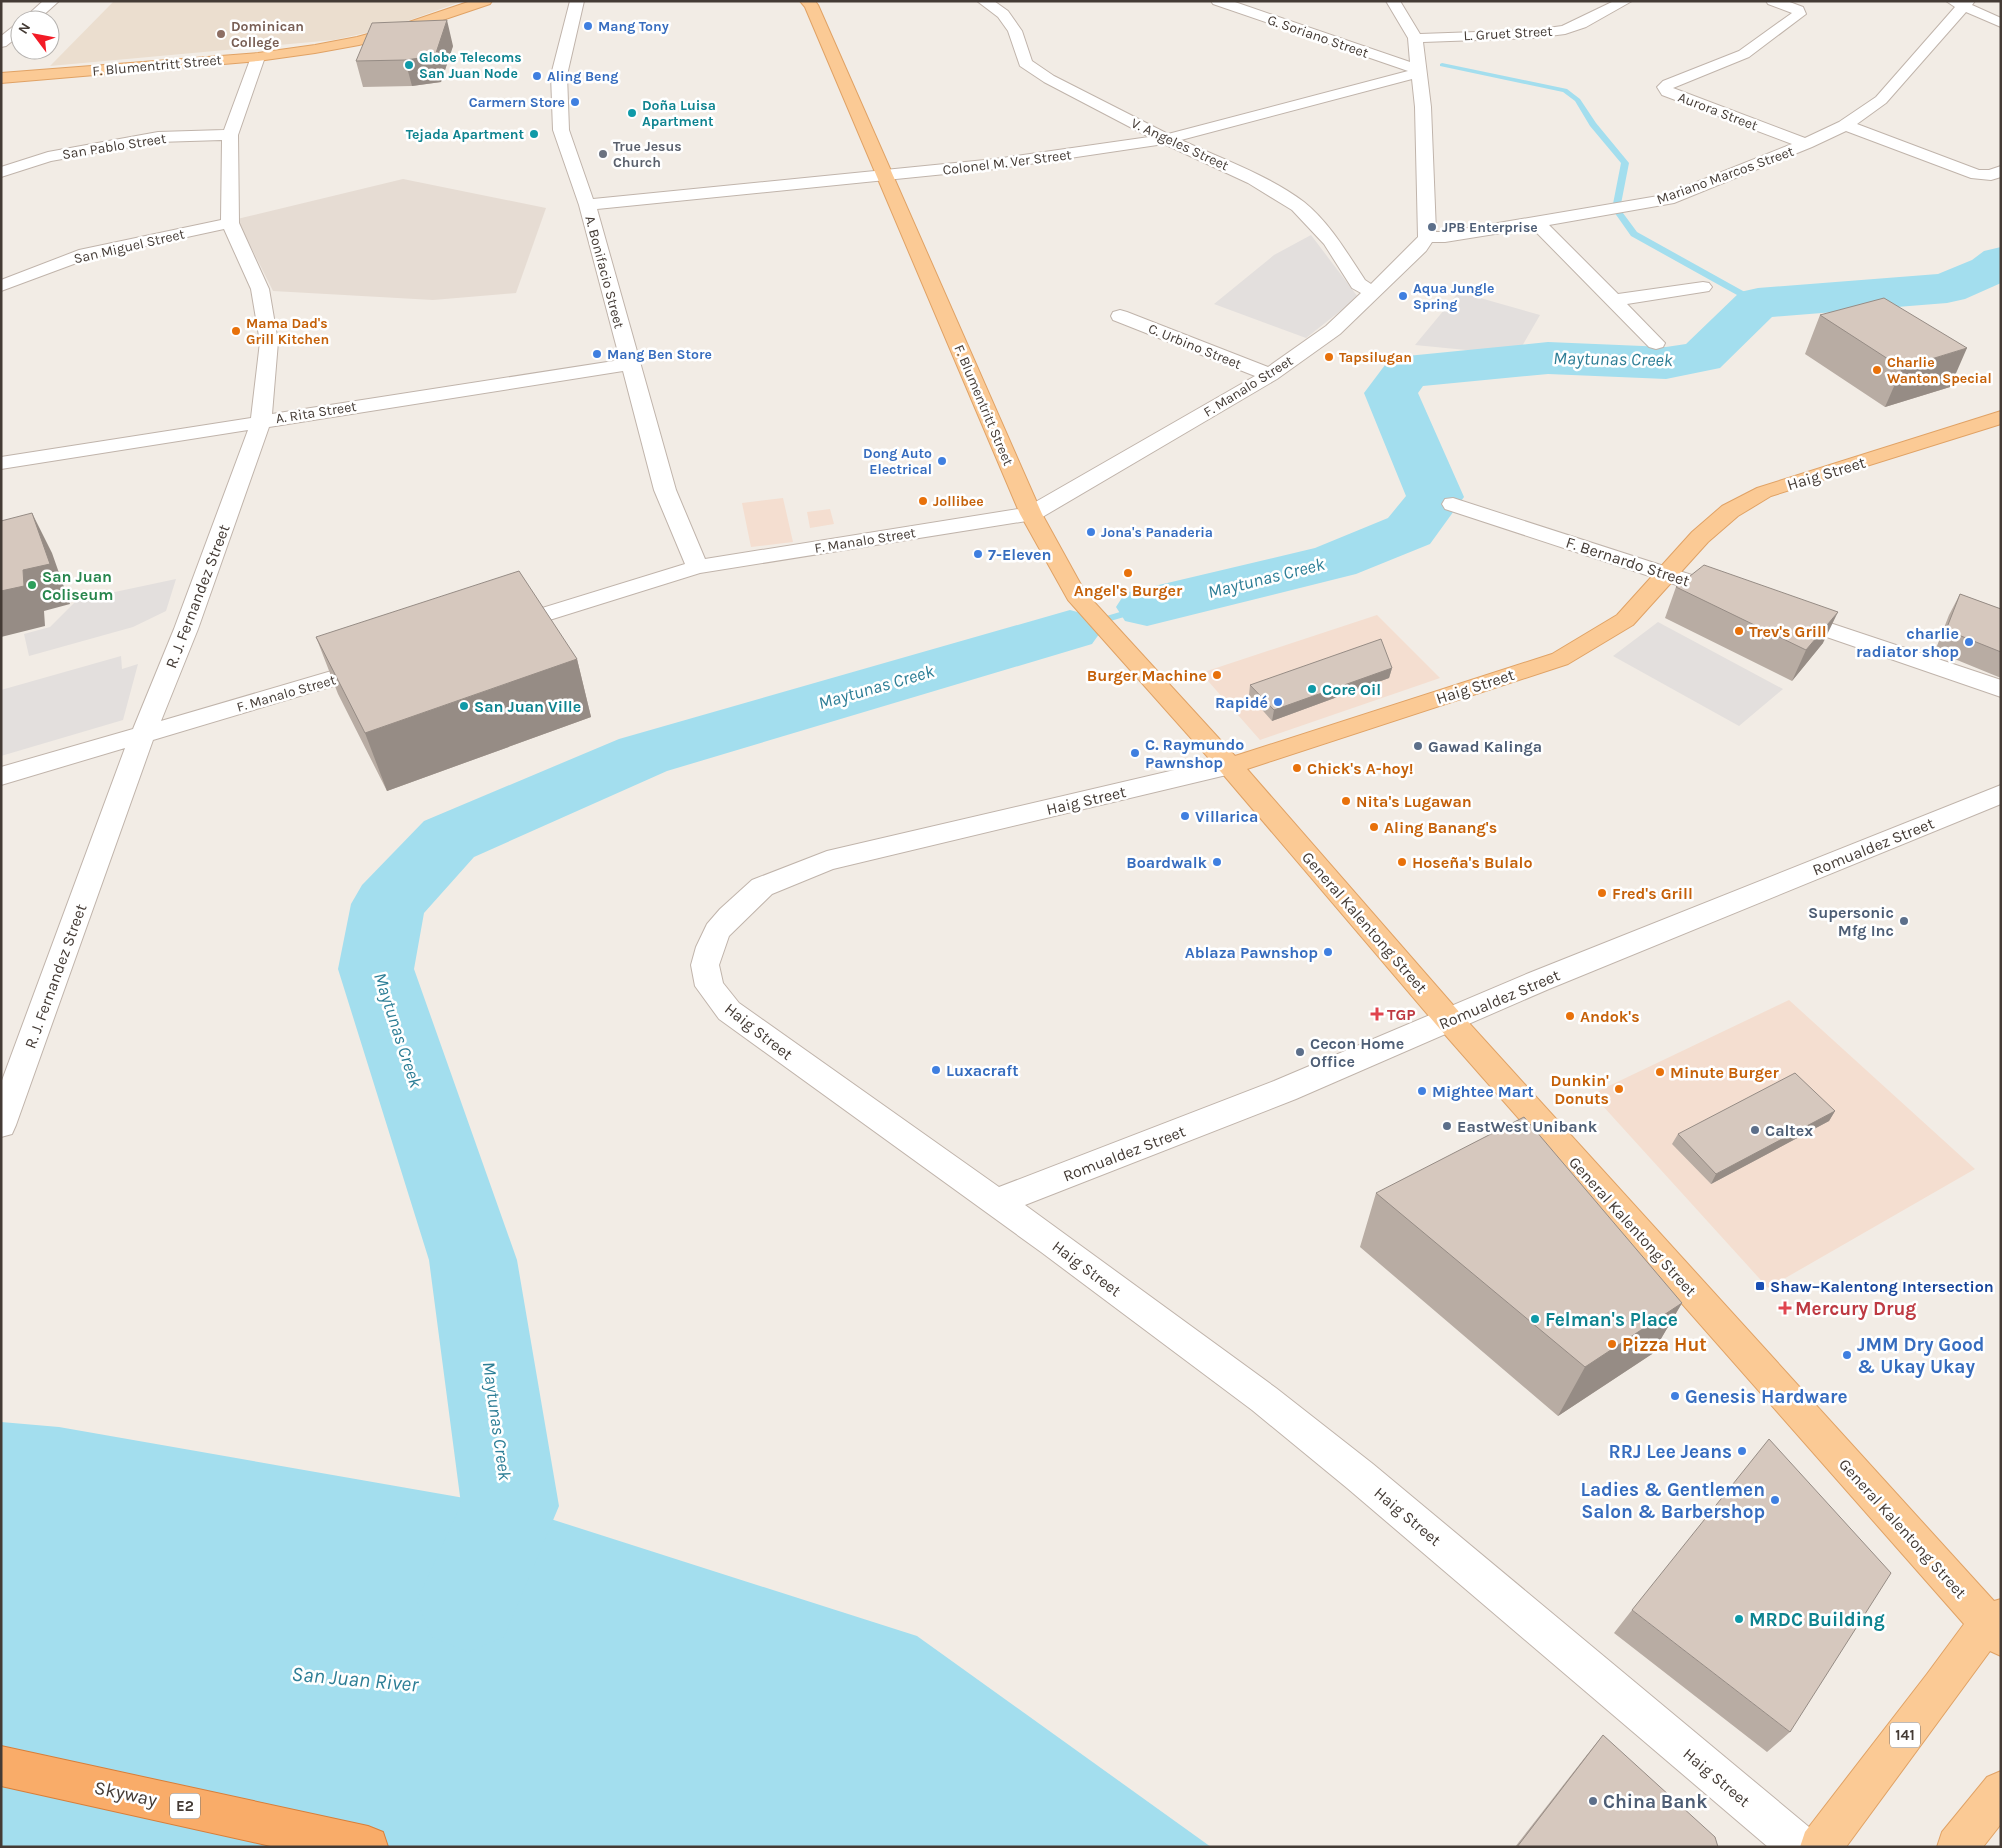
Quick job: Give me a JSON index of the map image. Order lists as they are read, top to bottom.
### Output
{
  "streets": {
    "highway": ["Skyway", "E2"],
    "main road": [
      "F. Blumentritt Street",
      "Haig Street",
      "General Kalentong Street",
      "141"
    ],
    "street": [
      "L. Gruet Street",
      "G. Soriano Street",
      "Aurora Street",
      "V. Angeles Street",
      "San Pablo Street",
      "Colonel M. Ver Street",
      "Mariano Marcos Street",
      "San Miguel Street",
      "A. Bonifacio Street",
      "C. Urbino Street",
      "F. Manalo Street",
      "A. Rita Street",
      "F. Bernardo Street",
      "R. J. Fernandez Street",
      "Romualdez Street"
    ]
  },
  "crossings": [
    ["G. Soriano Street", "Colonel M. Ver Street"],
    ["F. Blumentritt Street", "Colonel M. Ver Street"],
    ["F. Blumentritt Street", "F. Manalo Street"],
    ["F. Blumentritt Street", "Haig Street"],
    ["F. Blumentritt Street", "R. J. Fernandez Street"],
    ["F. Blumentritt Street", "General Kalentong Street"],
    ["Aurora Street", "Mariano Marcos Street"],
    ["V. Angeles Street", "Colonel M. Ver Street"],
    ["V. Angeles Street", "F. Manalo Street"],
    ["San Pablo Street", "R. J. Fernandez Street"],
    ["Colonel M. Ver Street", "A. Bonifacio Street"],
    ["Mariano Marcos Street", "F. Manalo Street"],
    ["San Miguel Street", "R. J. Fernandez Street"],
    ["A. Bonifacio Street", "F. Manalo Street"],
    ["A. Bonifacio Street", "A. Rita Street"],
    ["C. Urbino Street", "F. Manalo Street"],
    ["F. Manalo Street", "R. J. Fernandez Street"],
    ["A. Rita Street", "R. J. Fernandez Street"],
    ["Haig Street", "F. Bernardo Street"],
    ["Haig Street", "Romualdez Street"],
    ["Haig Street", "General Kalentong Street"],
    ["Romualdez Street", "General Kalentong Street"],
    ["General Kalentong Street", "141"]
  ],
  "water": ["Maytunas Creek", "San Juan River"],
  "places": {
    "other": [
      "Mang Tony",
      "Dominican College",
      "Globe Telecoms San Juan Node",
      "Aling Beng",
      "Carmern Store",
      "Doña Luisa Apartment",
      "Tejada Apartment",
      "True Jesus Church",
      "JPB Enterprise",
      "Aqua Jungle Spring",
      "Mama Dad's Grill Kitchen",
      "Mang Ben Store",
      "Tapsilugan",
      "Charlie Wanton Special",
      "Dong Auto Electrical",
      "Jollibee",
      "Jona's Panaderia",
      "7-Eleven",
      "Angel's Burger",
      "San Juan Coliseum",
      "Trev's Grill",
      "charlie radiator shop",
      "Burger Machine",
      "Core Oil",
      "Rapidé",
      "San Juan Ville",
      "Gawad Kalinga",
      "C. Raymundo Pawnshop",
      "Chick's A-hoy!",
      "Nita's Lugawan",
      "Villarica",
      "Aling Banang's",
      "Boardwalk",
      "Hoseña's Bulalo",
      "Fred's Grill",
      "Supersonic Mfg Inc",
      "Ablaza Pawnshop",
      "Andok's",
      "Cecon Home Office",
      "Luxacraft",
      "Minute Burger",
      "Dunkin' Donuts",
      "Mightee Mart",
      "EastWest Unibank",
      "Caltex",
      "Felman's Place",
      "Pizza Hut",
      "JMM Dry Good & Ukay Ukay",
      "Genesis Hardware",
      "RRJ Lee Jeans",
      "Ladies & Gentlemen Salon & Barbershop",
      "MRDC Building",
      "China Bank"
    ],
    "health": ["TGP", "Mercury Drug"],
    "transit": ["Shaw–Kalentong Intersection"]
  },
  "north": "top left"
}
